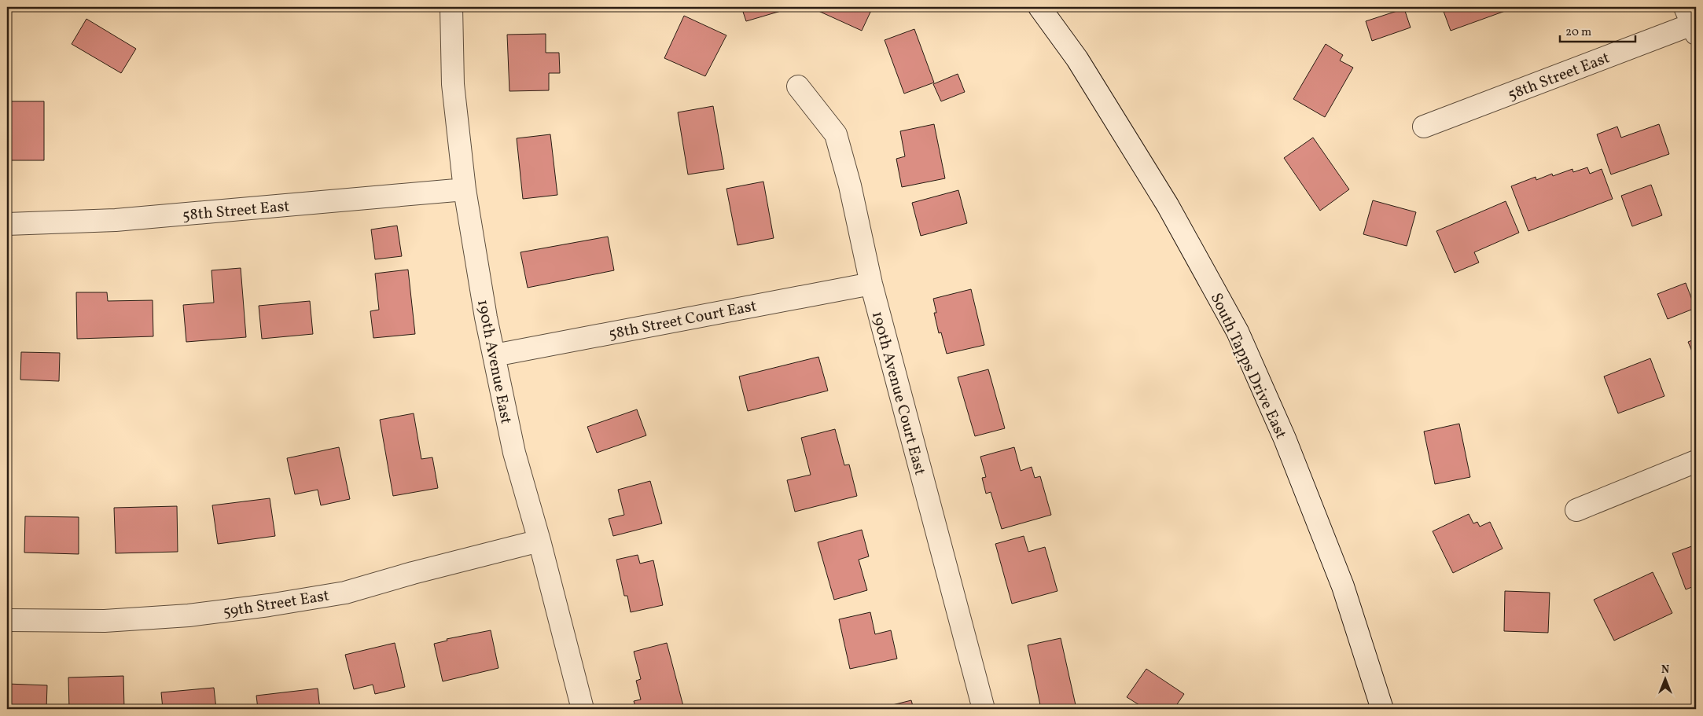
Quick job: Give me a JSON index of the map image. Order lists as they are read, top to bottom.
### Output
{
  "streets": {
    "street": [
      "58th Street East",
      "58th Street Court East",
      "190th Avenue East",
      "South Tapps Drive East",
      "190th Avenue Court East",
      "59th Street East"
    ]
  },
  "crossings": [
    ["58th Street East", "190th Avenue East"],
    ["58th Street Court East", "190th Avenue East"],
    ["58th Street Court East", "190th Avenue Court East"],
    ["190th Avenue East", "59th Street East"]
  ],
  "scale_bar": "20 m",
  "north": "top"
}
